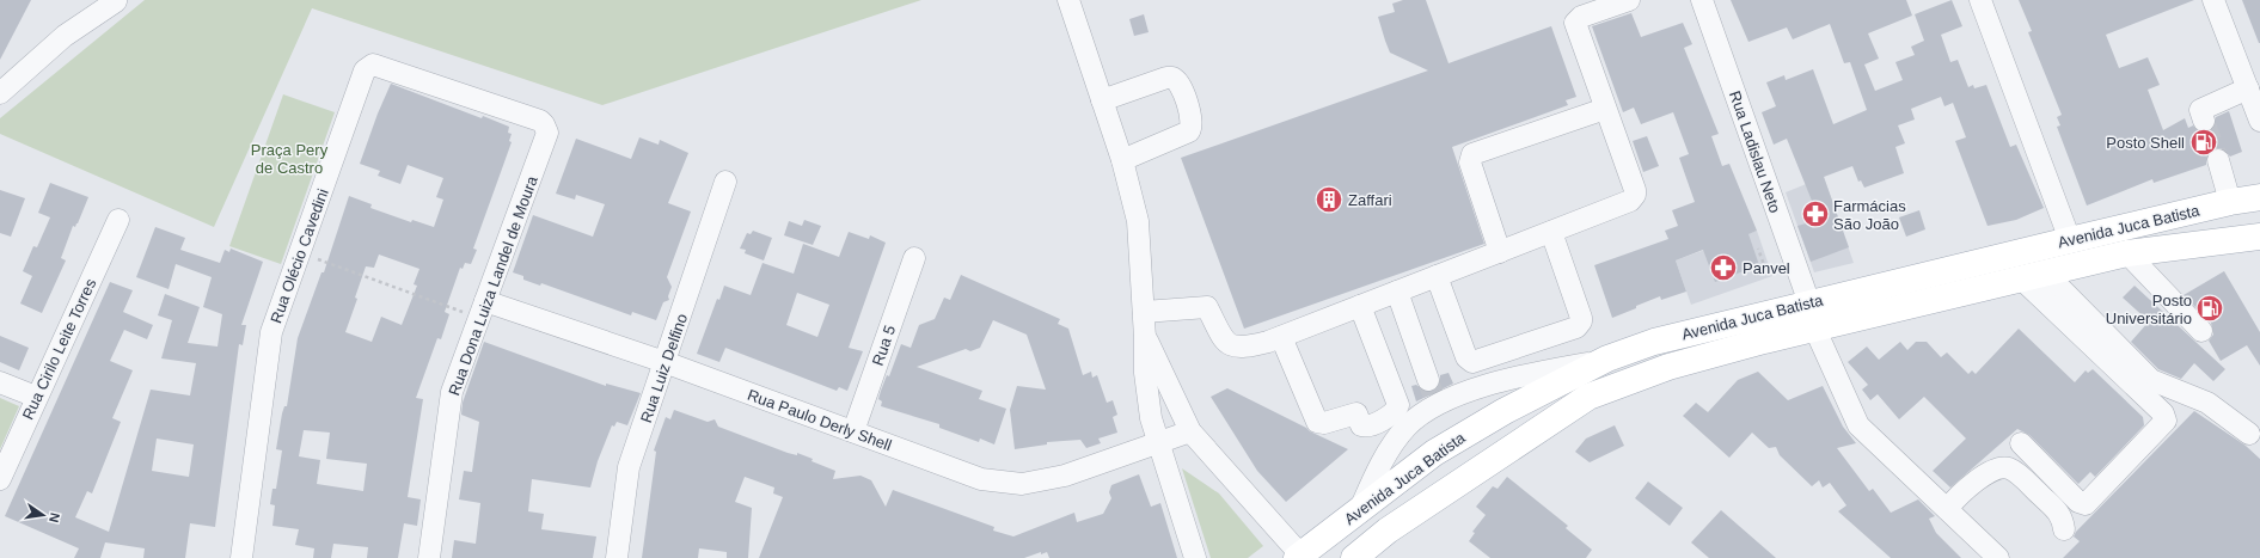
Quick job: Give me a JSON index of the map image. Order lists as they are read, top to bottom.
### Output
{
  "streets": {
    "main road": ["Avenida Juca Batista"],
    "street": [
      "Rua Ladislau Neto",
      "Rua Olécio Cavedini",
      "Rua Dona Luiza Landel de Moura",
      "Rua 5",
      "Rua Cirilo Leite Torres",
      "Rua Luiz Delfino",
      "Rua Paulo Derly Shell"
    ]
  },
  "crossings": [
    ["Rua Ladislau Neto", "Avenida Juca Batista"],
    ["Rua Olécio Cavedini", "Rua Dona Luiza Landel de Moura"],
    ["Rua Dona Luiza Landel de Moura", "Rua Paulo Derly Shell"],
    ["Rua 5", "Rua Paulo Derly Shell"],
    ["Rua Luiz Delfino", "Rua Paulo Derly Shell"]
  ],
  "parks": ["Praça Pery de Castro"],
  "places": {
    "fuel station": ["Posto Shell", "Posto Universitário"],
    "building": ["Zaffari"],
    "pharmacy": ["Farmácias São João", "Panvel"]
  },
  "north": "right"
}
